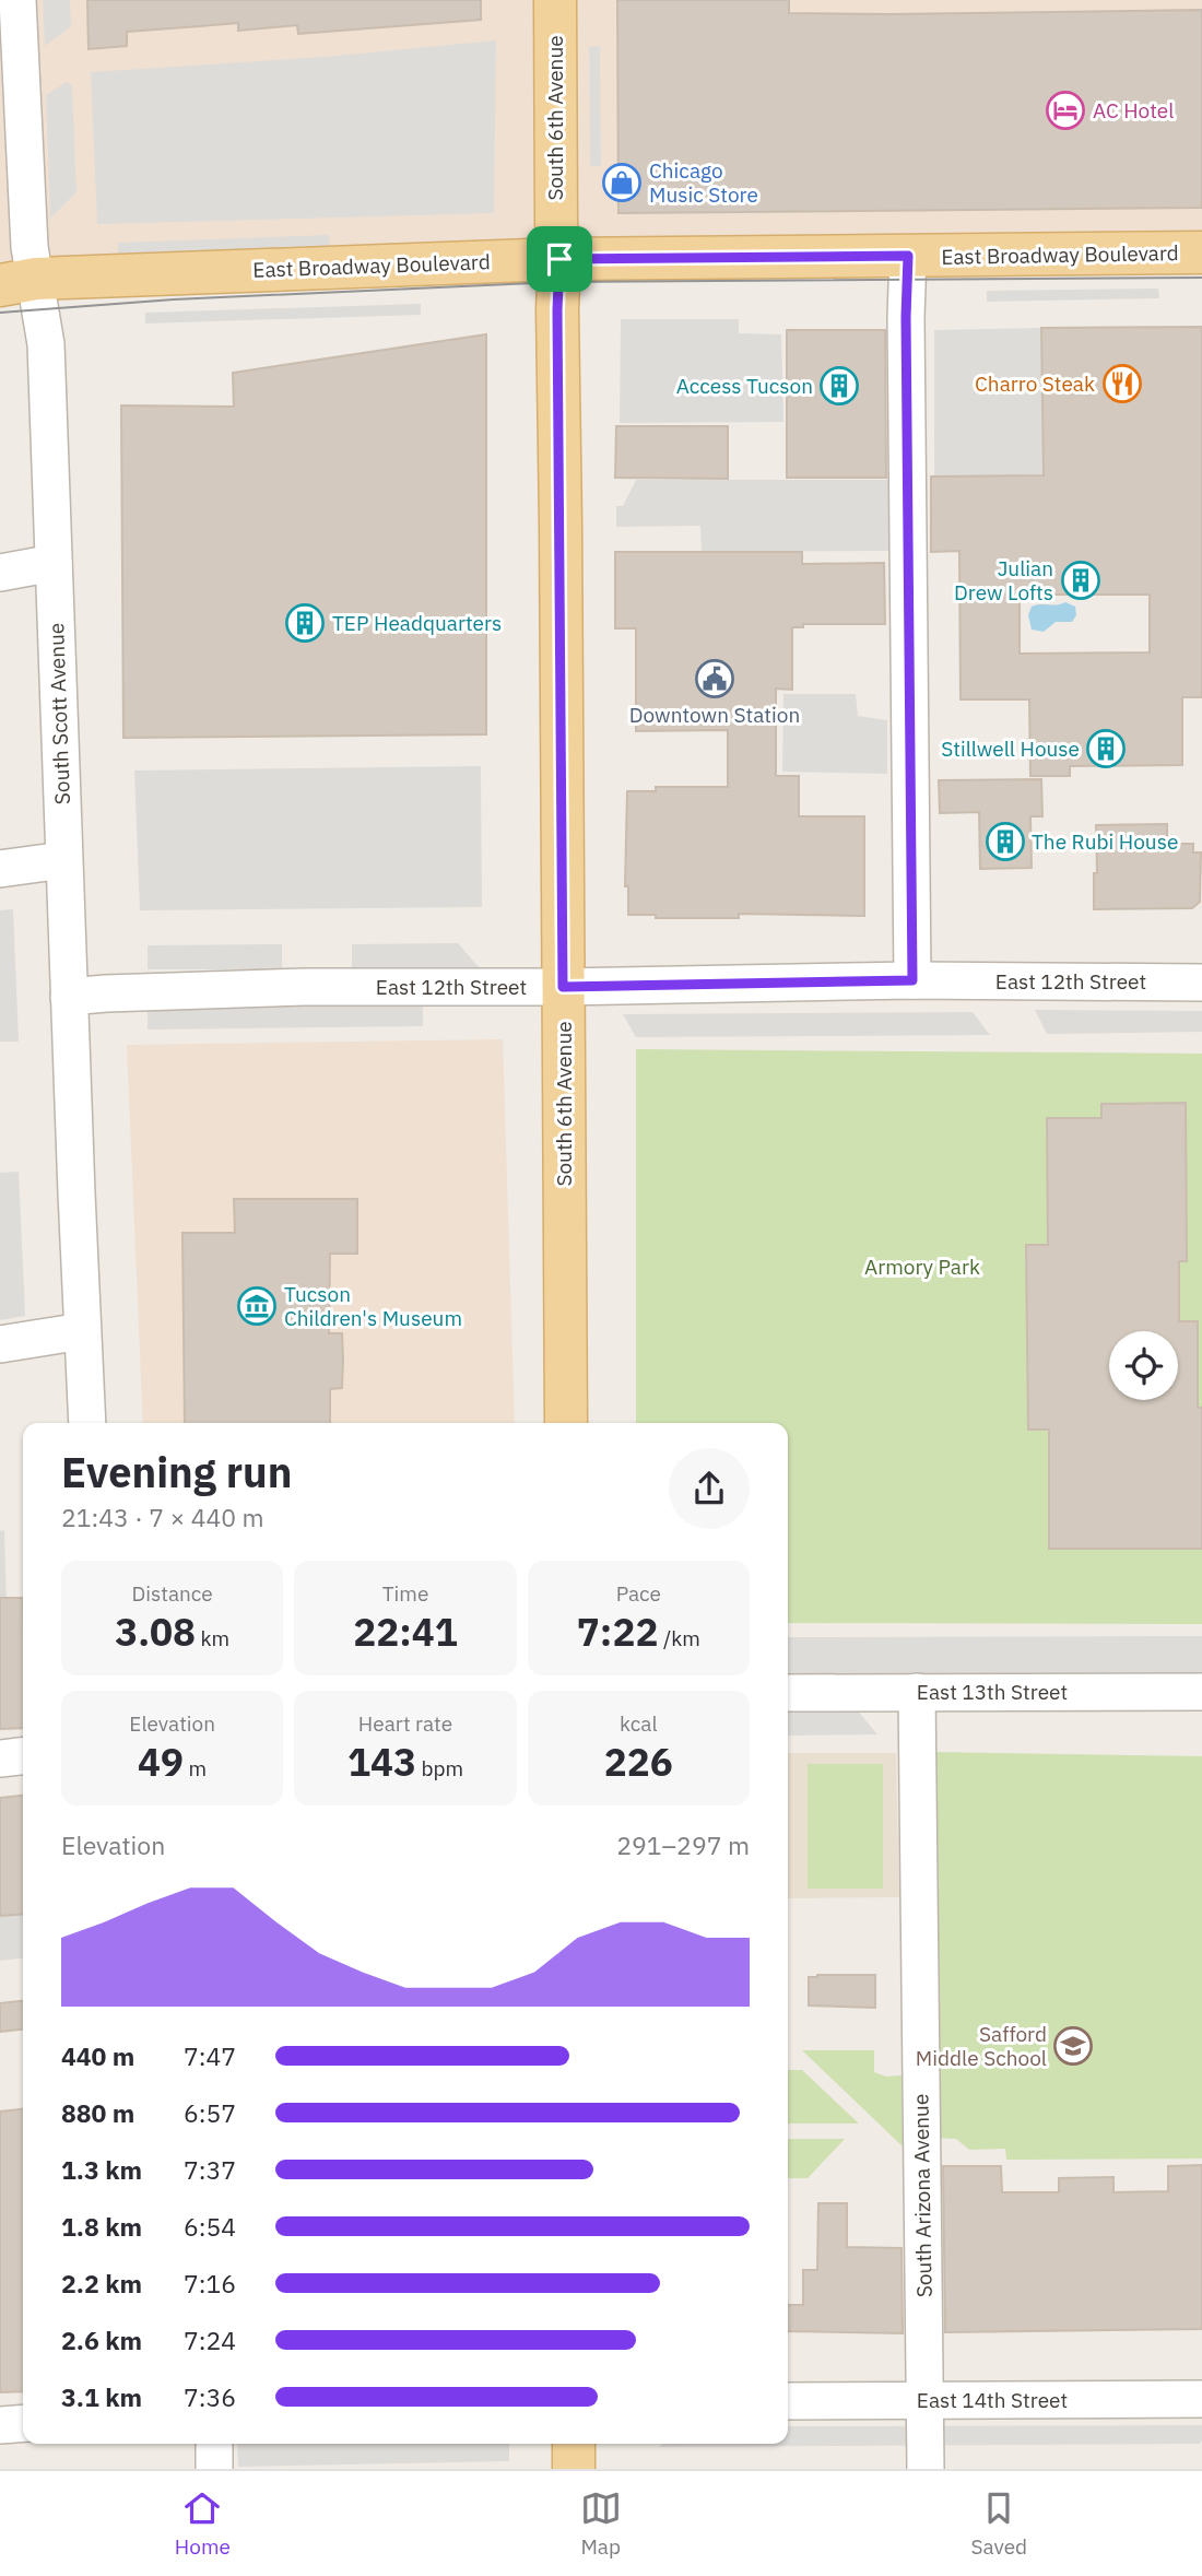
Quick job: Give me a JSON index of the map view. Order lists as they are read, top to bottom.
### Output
{
  "streets": {
    "main road": ["South 6th Avenue", "East Broadway Boulevard"],
    "street": [
      "South Scott Avenue",
      "East 12th Street",
      "East 13th Street",
      "South Arizona Avenue",
      "East 14th Street"
    ]
  },
  "crossings": [
    ["South 6th Avenue", "East Broadway Boulevard"],
    ["South 6th Avenue", "East 12th Street"],
    ["East Broadway Boulevard", "South Scott Avenue"],
    ["South Scott Avenue", "East 12th Street"],
    ["East 13th Street", "South Arizona Avenue"],
    ["South Arizona Avenue", "East 14th Street"]
  ],
  "parks": ["Armory Park"],
  "places": {
    "hotel": ["AC Hotel"],
    "shop": ["Chicago Music Store"],
    "restaurant": ["Charro Steak"],
    "building": [
      "Access Tucson",
      "Julian Drew Lofts",
      "TEP Headquarters",
      "Stillwell House",
      "The Rubi House"
    ],
    "public building": ["Downtown Station"],
    "museum": ["Tucson Children's Museum"],
    "school or university": ["Safford Middle School"]
  },
  "page": {
    "heading": ["Evening run", "21:43 · 7 × 440 m"],
    "stats": [
      ["Distance", "3.08 km"],
      ["Time", "22:41"],
      ["Pace", "7:22 /km"],
      ["Elevation", "49 m"],
      ["Heart rate", "143 bpm"],
      ["kcal", "226"]
    ],
    "chart": ["Elevation", "291–297 m"],
    "list": [
      {
        "name": "440 m",
        "note": "7:47"
      },
      {
        "name": "880 m",
        "note": "6:57"
      },
      {
        "name": "1.3 km",
        "note": "7:37"
      },
      {
        "name": "1.8 km",
        "note": "6:54"
      },
      {
        "name": "2.2 km",
        "note": "7:16"
      },
      {
        "name": "2.6 km",
        "note": "7:24"
      },
      {
        "name": "3.1 km",
        "note": "7:36"
      }
    ],
    "tabs": ["Home", "Map", "Saved"]
  }
}
